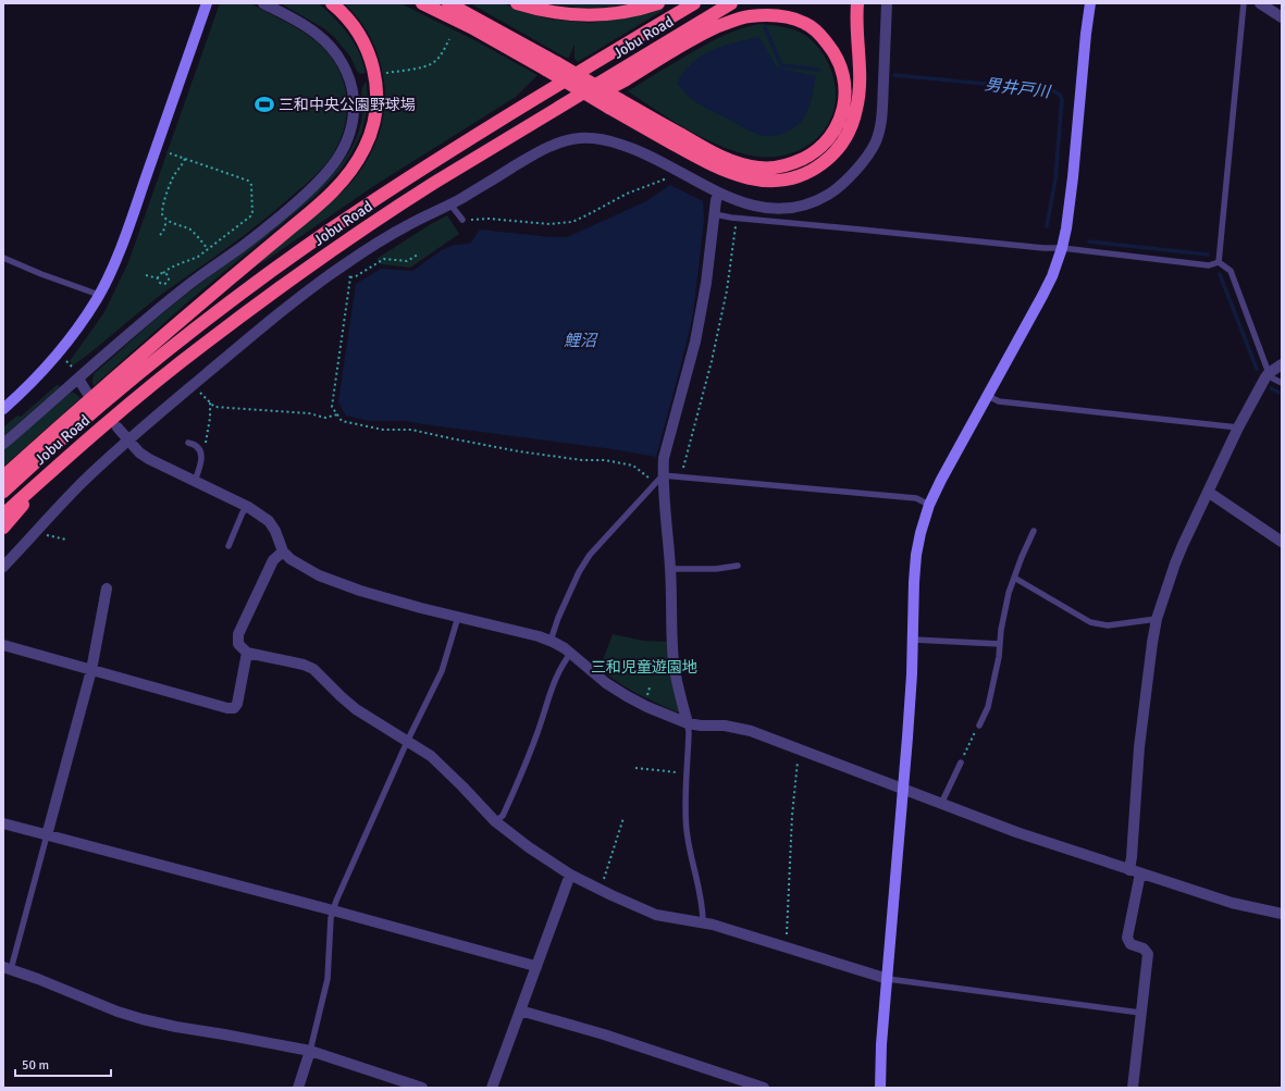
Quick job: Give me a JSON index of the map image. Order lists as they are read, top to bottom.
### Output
{
  "streets": {
    "highway": ["Jobu Road"]
  },
  "water": ["男井戸川", "鯉沼"],
  "parks": ["三和児童遊園地"],
  "places": {
    "sports": ["三和中央公園野球場"]
  },
  "scale_bar": "50 m"
}
